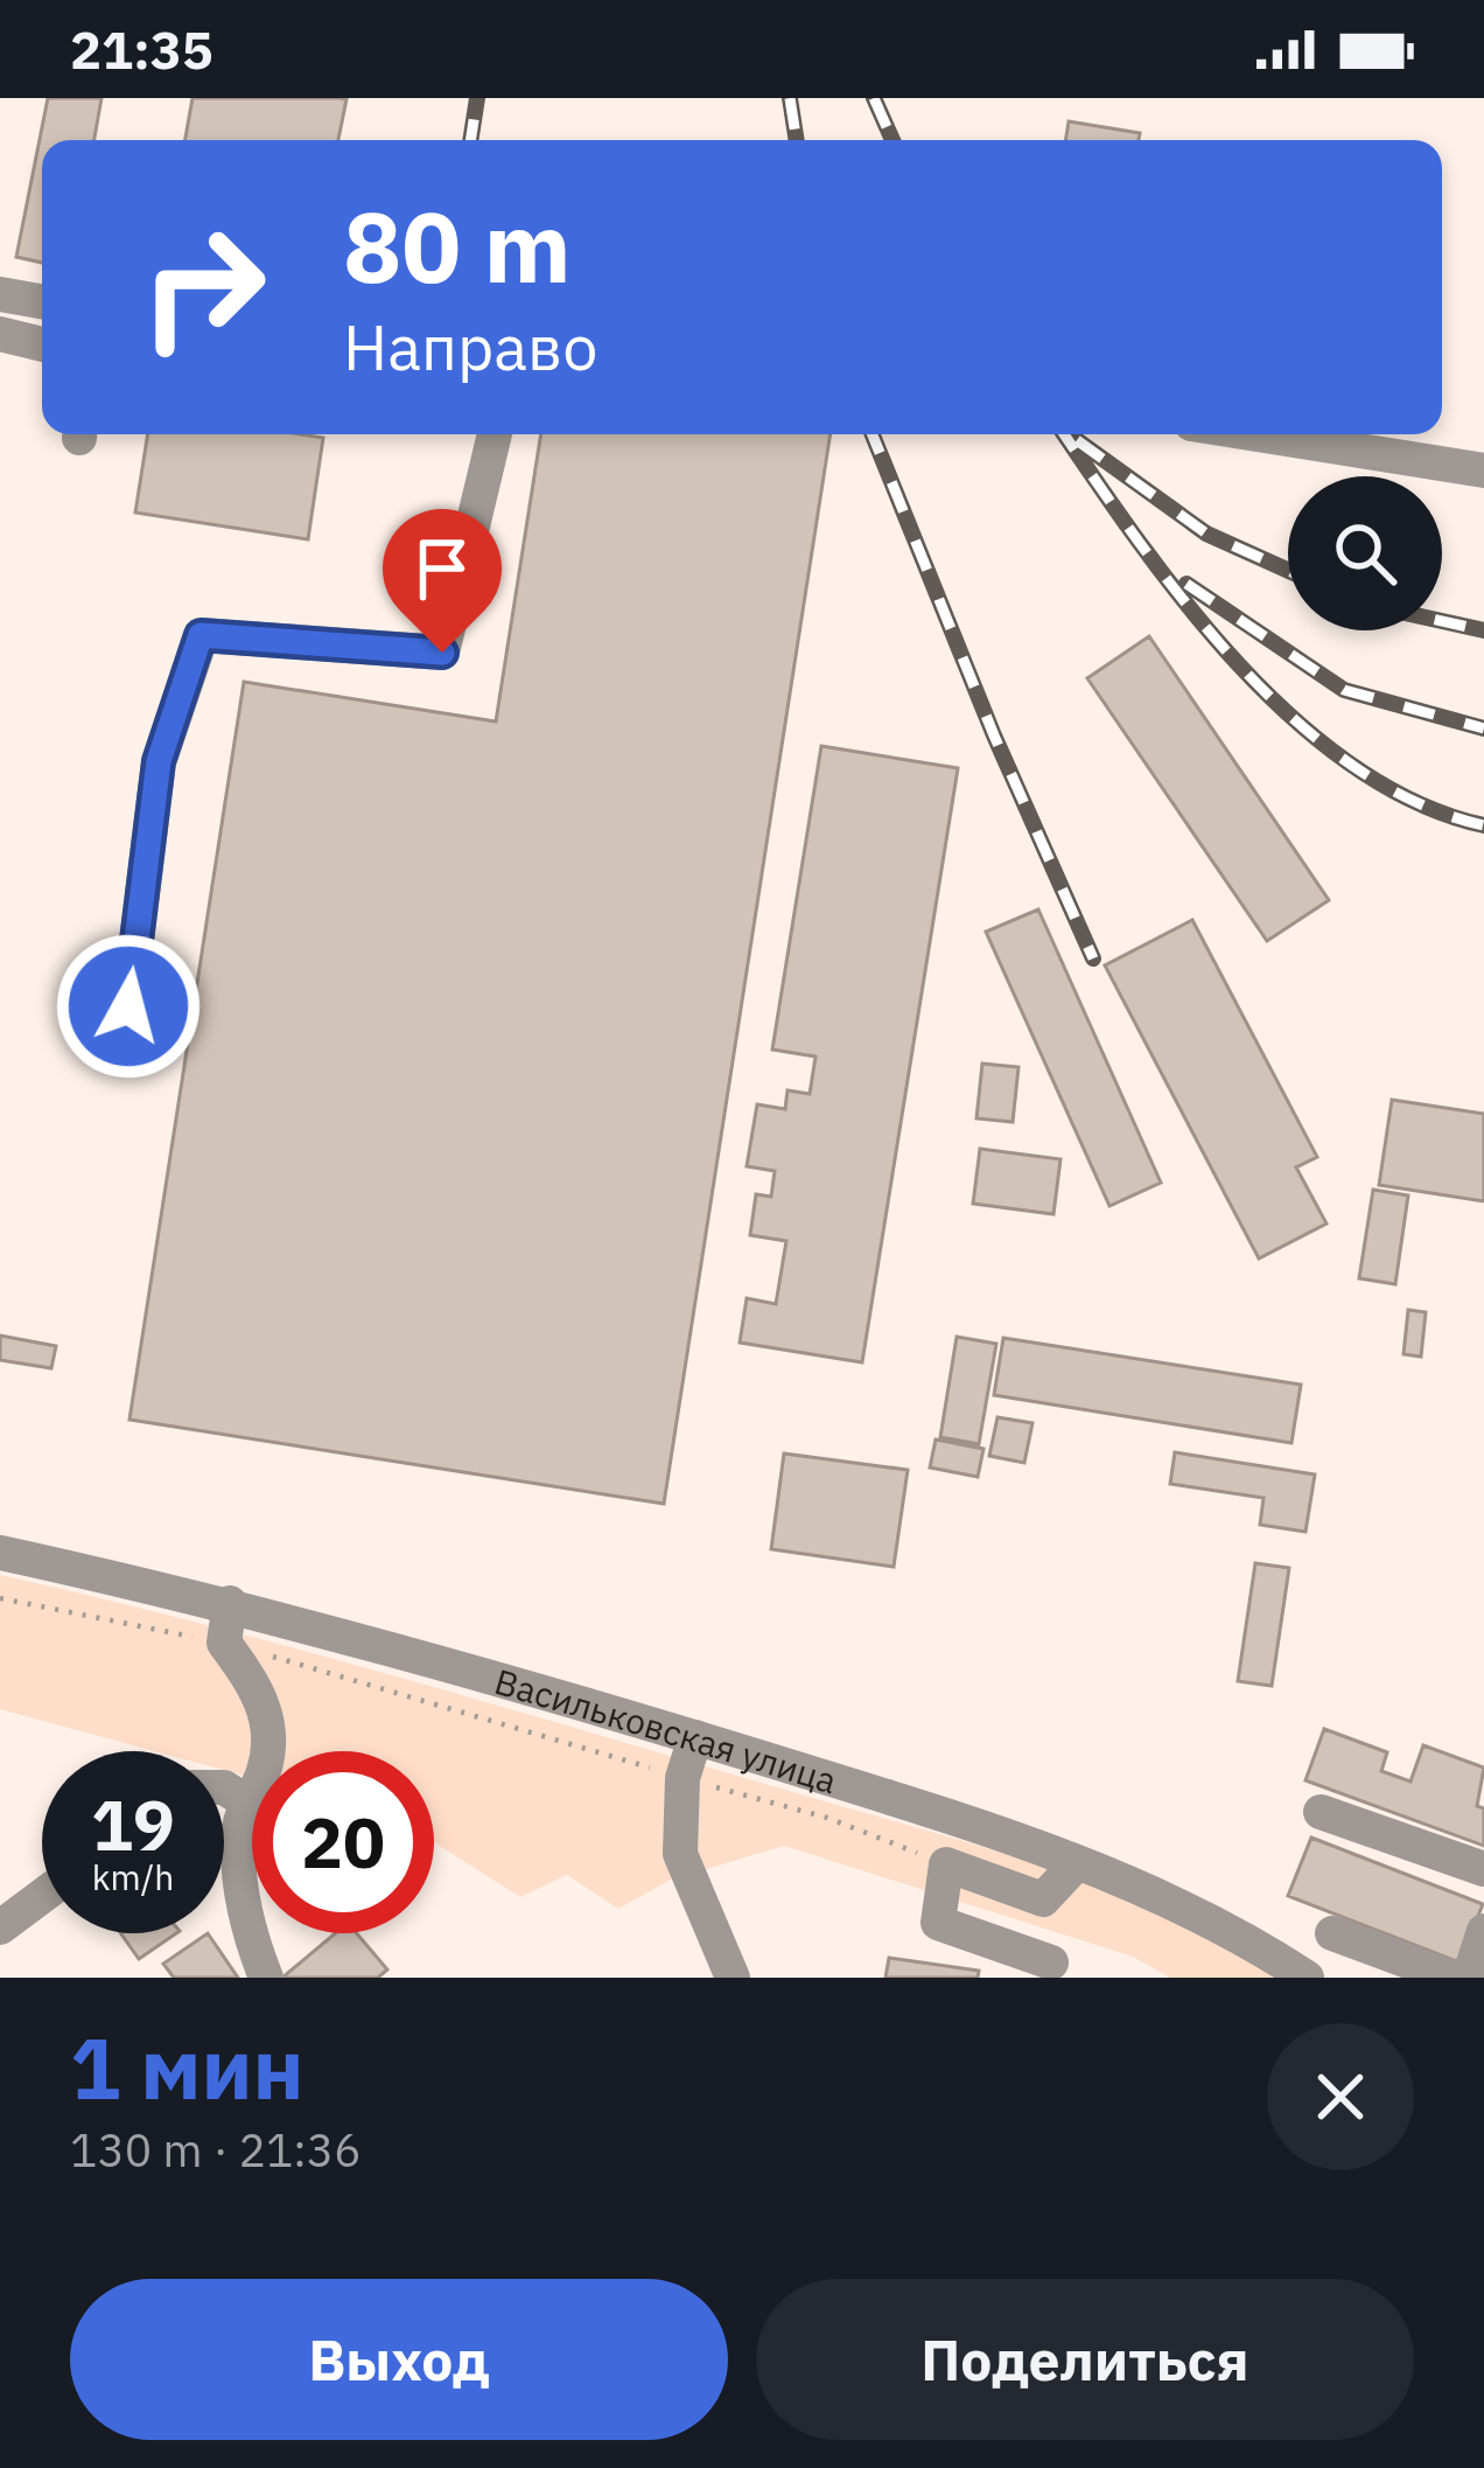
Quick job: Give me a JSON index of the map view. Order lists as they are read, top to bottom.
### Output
{
  "streets": {
    "street": ["Васильковская улица"]
  },
  "page": {
    "status": "21:35",
    "turn": ["80 m", "Направо"],
    "speed": "19 km/h",
    "limit": "20",
    "heading": ["1 мин", "130 m · 21:36"],
    "buttons": ["Выход", "Поделиться"]
  }
}
